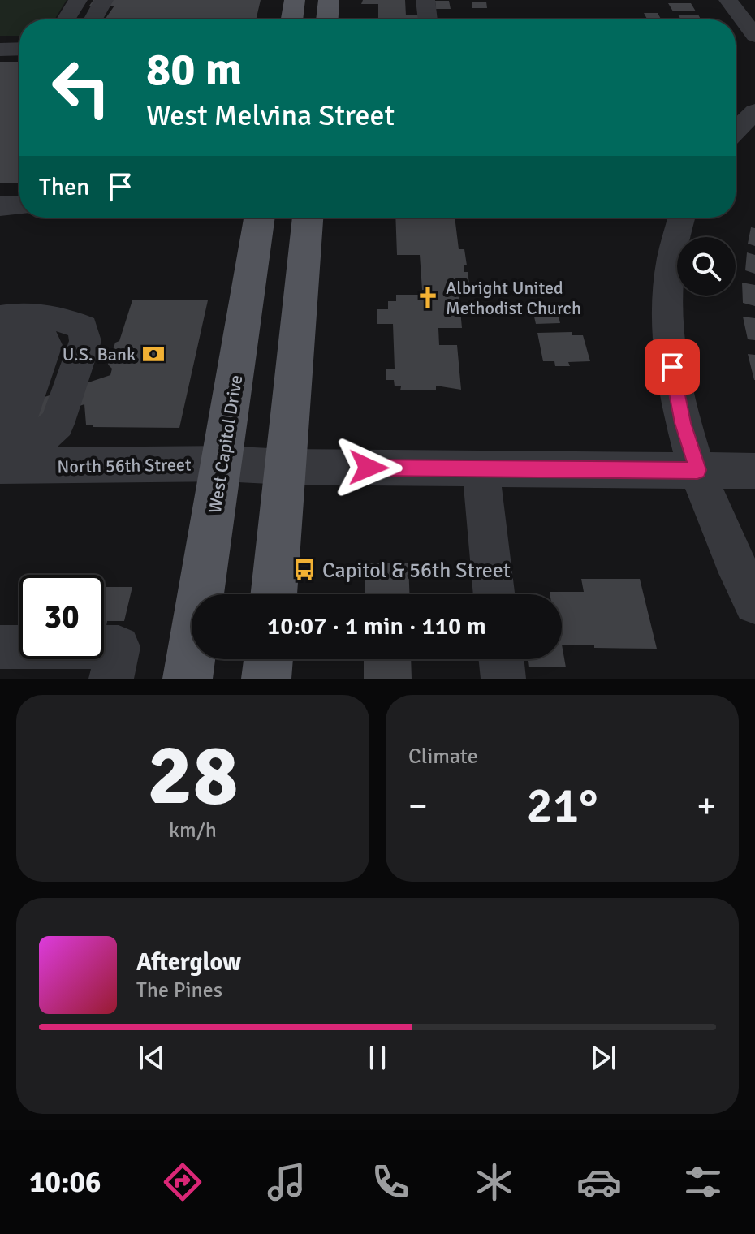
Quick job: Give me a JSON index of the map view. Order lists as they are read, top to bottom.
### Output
{
  "streets": {
    "main road": ["West Capitol Drive"],
    "street": ["North 56th Street"]
  },
  "crossings": [
    ["West Capitol Drive", "North 56th Street"]
  ],
  "places": {
    "church": ["Albright United Methodist Church"],
    "bank": ["U.S. Bank"],
    "bus stop": ["Capitol & 56th Street"]
  },
  "page": {
    "turn": ["80 m", "West Melvina Street"],
    "then": "Then",
    "limit": "30",
    "trip": "10:07 · 1 min · 110 m",
    "tile": [
      ["28", "km/h"],
      "Climate"
    ],
    "heat": ["−", "21°", "+"],
    "song": ["Afterglow", "The Pines"],
    "tabs": "10:06"
  }
}
